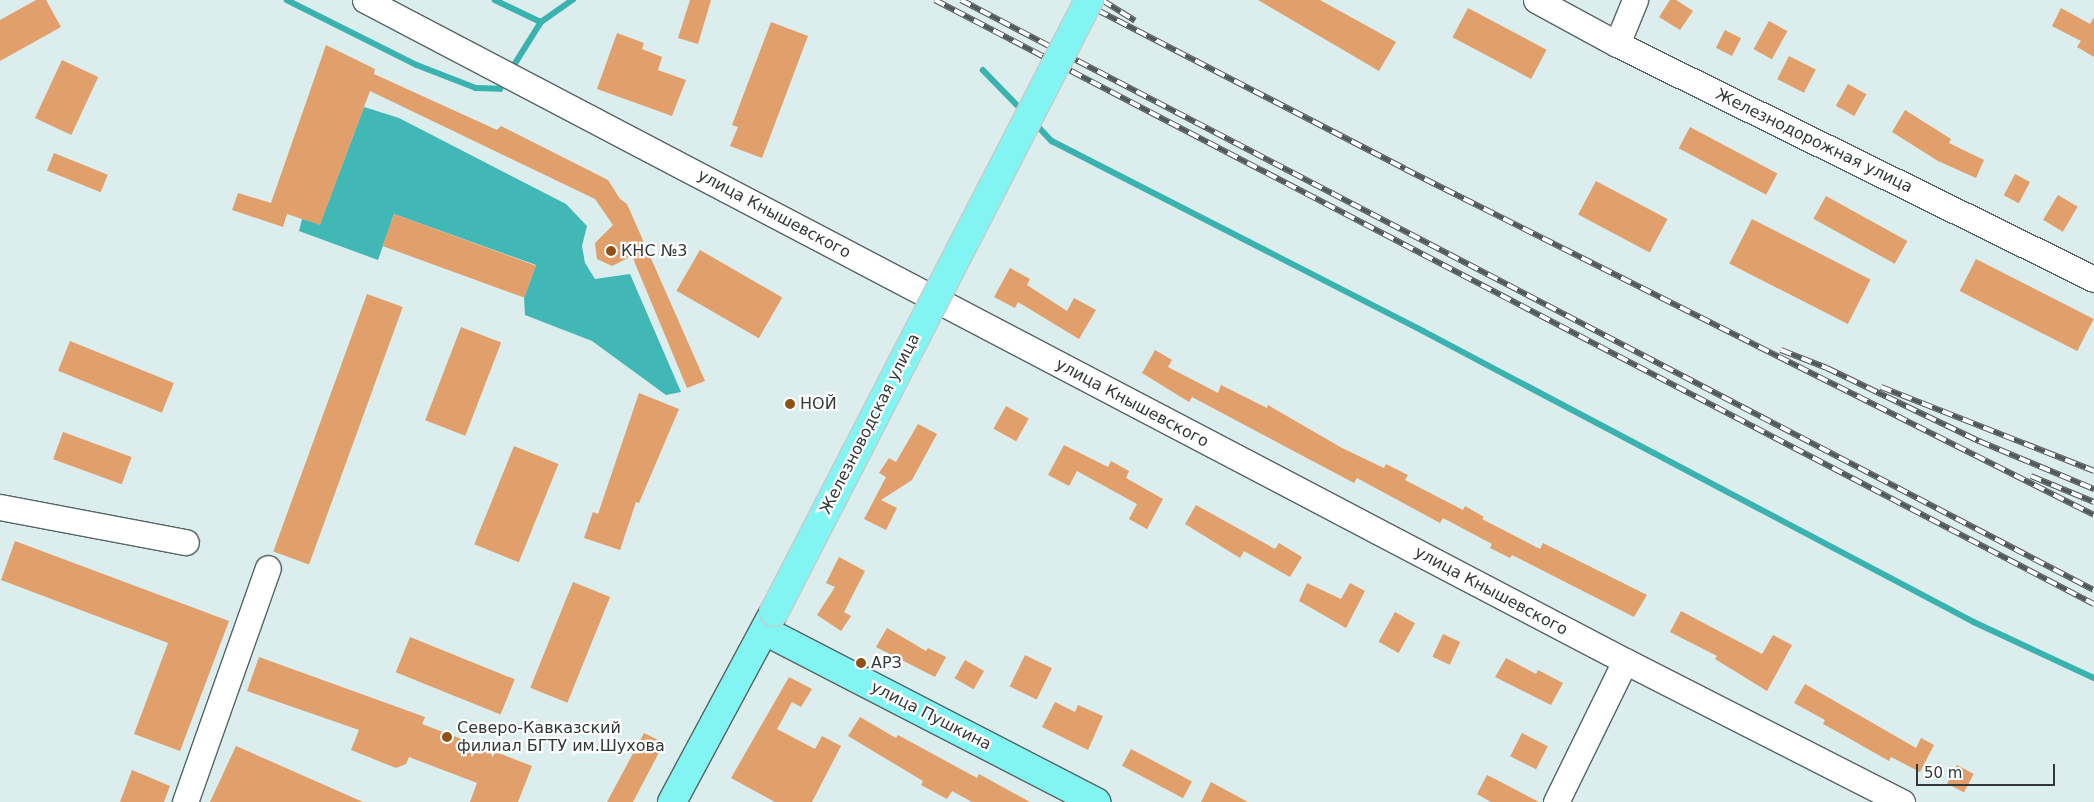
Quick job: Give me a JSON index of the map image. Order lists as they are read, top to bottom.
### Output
{
  "streets": {
    "main road": ["Железноводская улица", "улица Пушкина"],
    "street": ["Железнодорожная улица", "улица Кнышевского"]
  },
  "crossings": [
    ["Железноводская улица", "улица Пушкина"]
  ],
  "places": [
    "КНС №3",
    "НОЙ",
    "АРЗ",
    "Северо-Кавказский филиал БГТУ им.Шухова"
  ],
  "scale_bar": "50 m"
}
